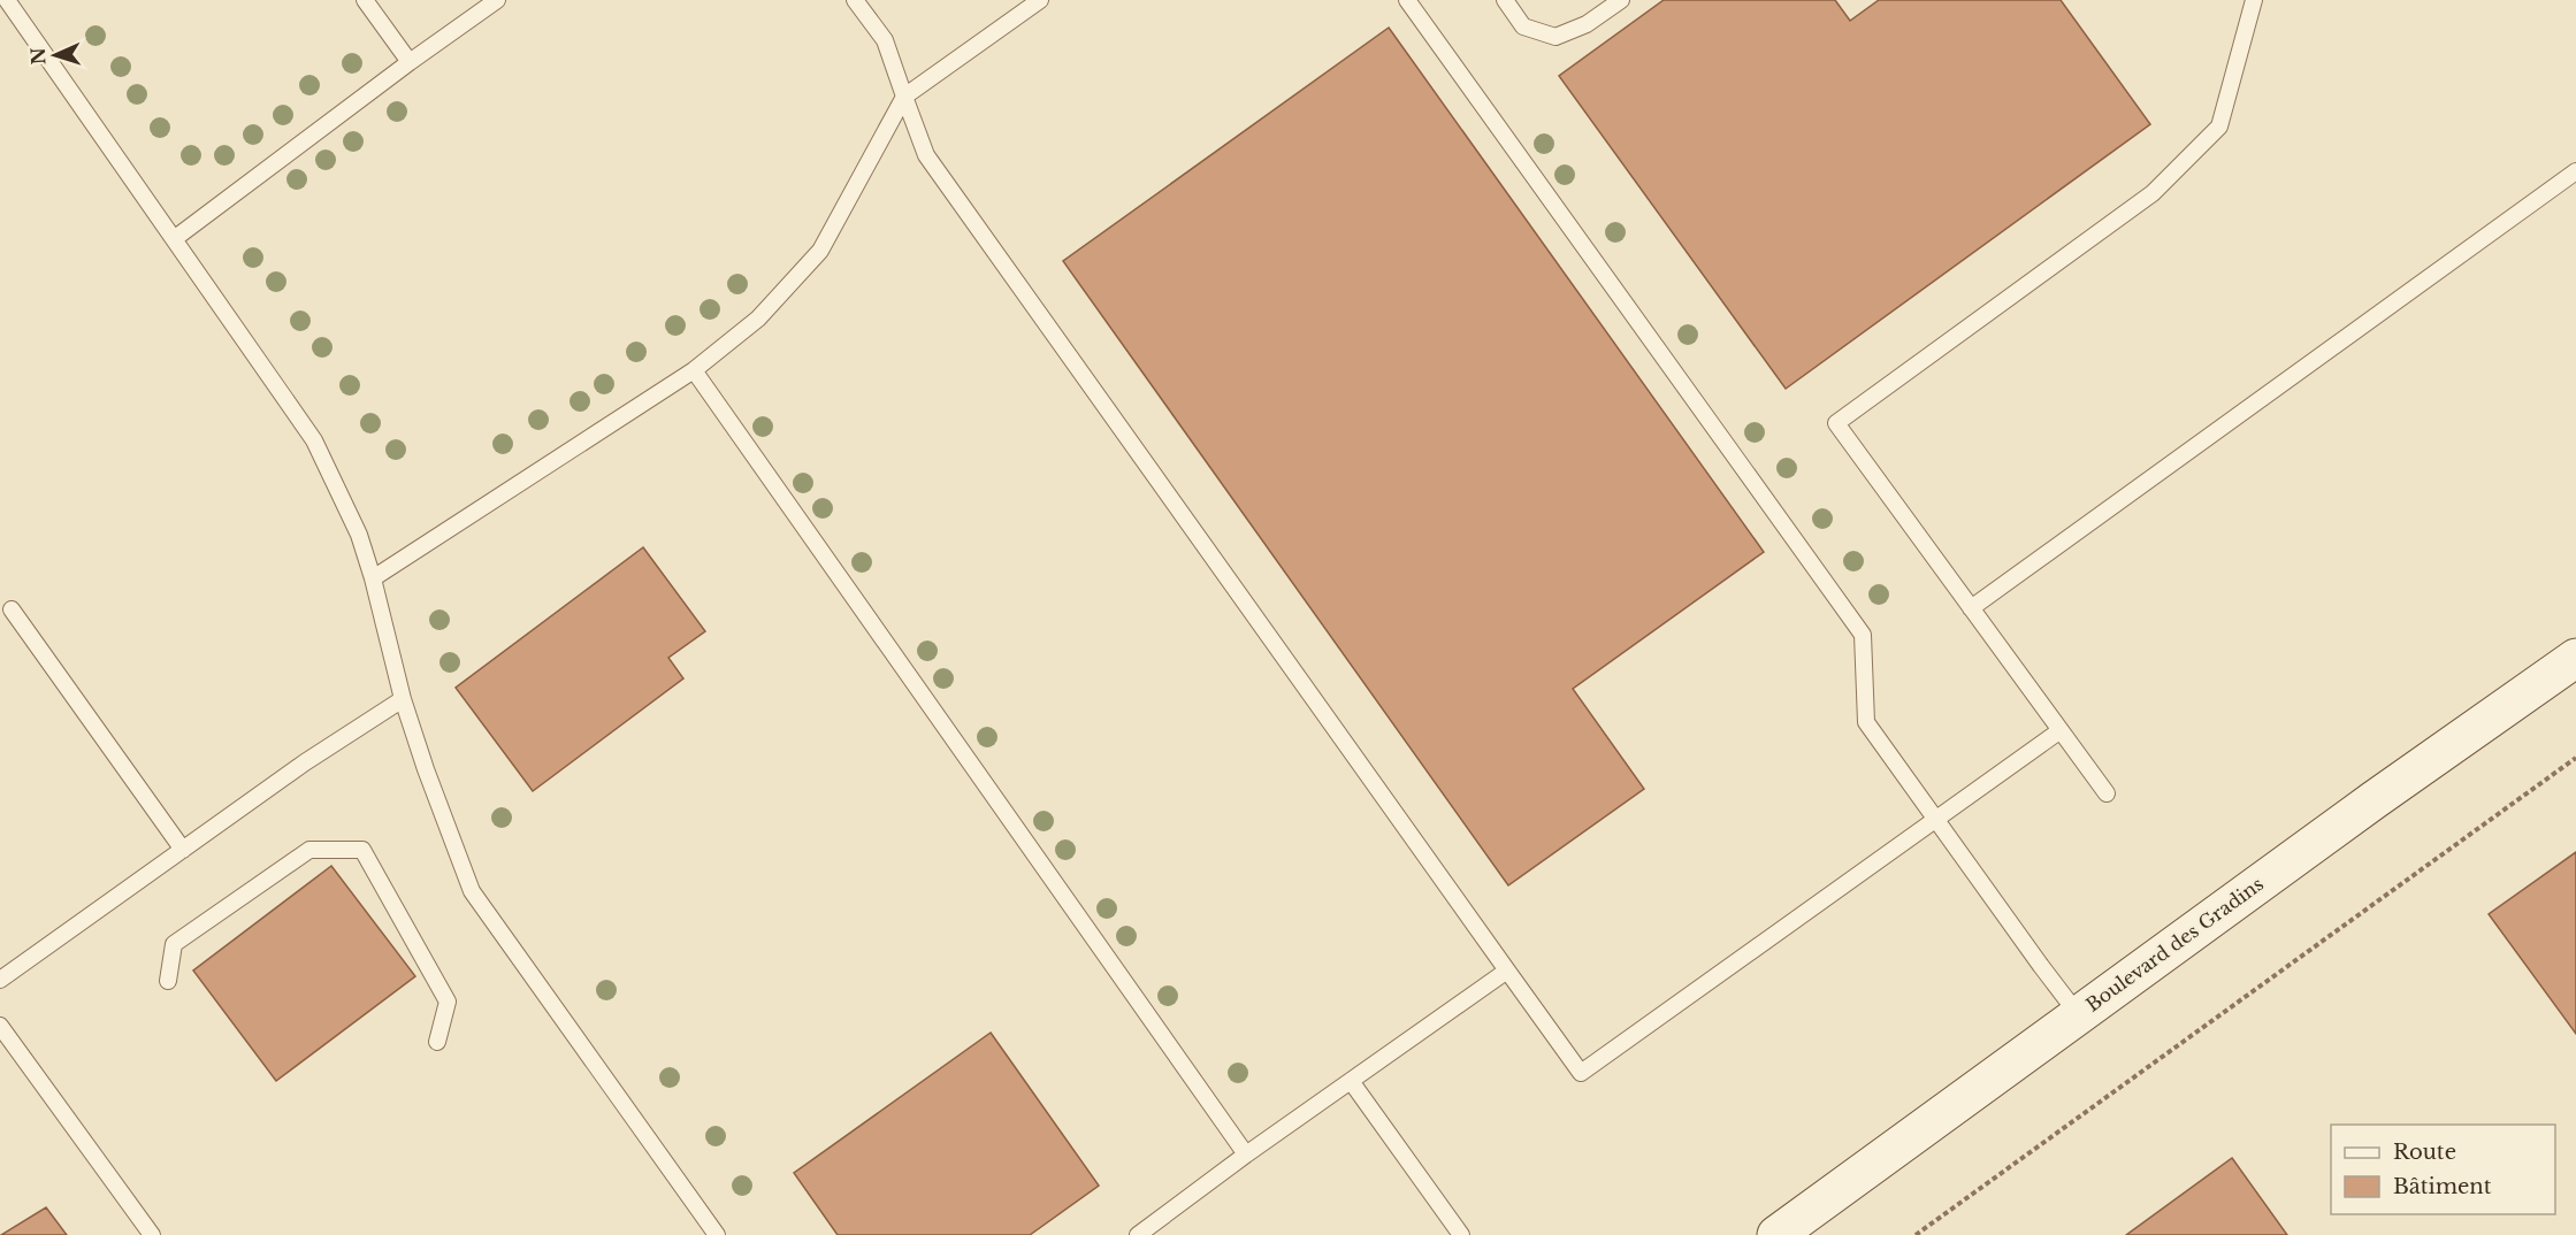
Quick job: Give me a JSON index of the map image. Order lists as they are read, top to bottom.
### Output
{
  "streets": {
    "street": ["Boulevard des Gradins"]
  },
  "legend": ["Route", "Bâtiment"],
  "north": "left"
}
